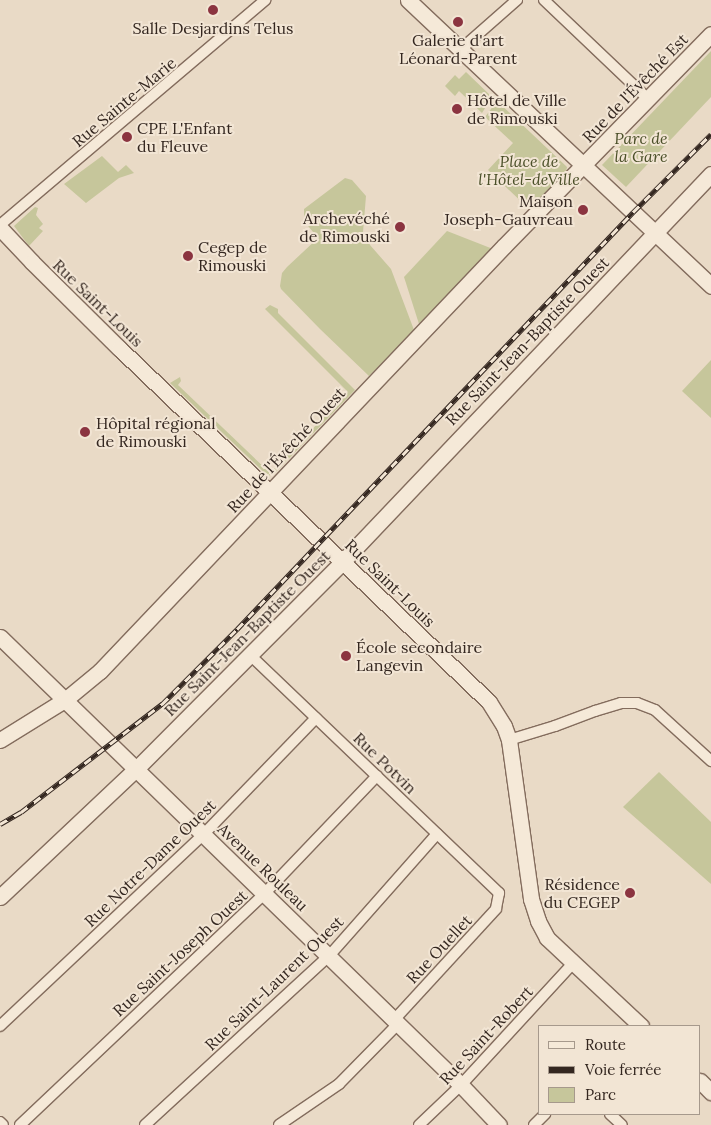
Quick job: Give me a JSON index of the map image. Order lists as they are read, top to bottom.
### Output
{
  "streets": {
    "street": [
      "Rue de l'Évêché Est",
      "Rue Sainte-Marie",
      "Rue Saint-Louis",
      "Rue Saint-Jean-Baptiste Ouest",
      "Rue de l'Évêché Ouest",
      "Rue Potvin",
      "Rue Notre-Dame Ouest",
      "Avenue Rouleau",
      "Rue Ouellet",
      "Rue Saint-Joseph Ouest",
      "Rue Saint-Laurent Ouest",
      "Rue Saint-Robert"
    ]
  },
  "crossings": [
    ["Rue de l'Évêché Est", "Rue de l'Évêché Ouest"],
    ["Rue Sainte-Marie", "Rue Saint-Louis"],
    ["Rue Saint-Louis", "Rue Saint-Jean-Baptiste Ouest"],
    ["Rue Saint-Louis", "Rue de l'Évêché Ouest"],
    ["Rue Saint-Louis", "Rue Saint-Robert"],
    ["Rue Saint-Jean-Baptiste Ouest", "Rue Potvin"],
    ["Rue Saint-Jean-Baptiste Ouest", "Avenue Rouleau"],
    ["Rue de l'Évêché Ouest", "Avenue Rouleau"],
    ["Rue Potvin", "Rue Notre-Dame Ouest"],
    ["Rue Potvin", "Rue Ouellet"],
    ["Rue Potvin", "Rue Saint-Joseph Ouest"],
    ["Rue Potvin", "Rue Saint-Laurent Ouest"],
    ["Rue Notre-Dame Ouest", "Avenue Rouleau"],
    ["Avenue Rouleau", "Rue Ouellet"],
    ["Avenue Rouleau", "Rue Saint-Joseph Ouest"],
    ["Avenue Rouleau", "Rue Saint-Laurent Ouest"],
    ["Avenue Rouleau", "Rue Saint-Robert"]
  ],
  "parks": ["Parc de la Gare", "Place de l'Hôtel-deVille"],
  "places": [
    "Salle Desjardins Telus",
    "Galerie d'art Léonard-Parent",
    "Hôtel de Ville de Rimouski",
    "CPE L'Enfant du Fleuve",
    "Maison Joseph-Gauvreau",
    "Archevéché de Rimouski",
    "Cegep de Rimouski",
    "Hôpital régional de Rimouski",
    "École secondaire Langevin",
    "Résidence du CEGEP"
  ],
  "legend": ["Route", "Voie ferrée", "Parc"]
}
